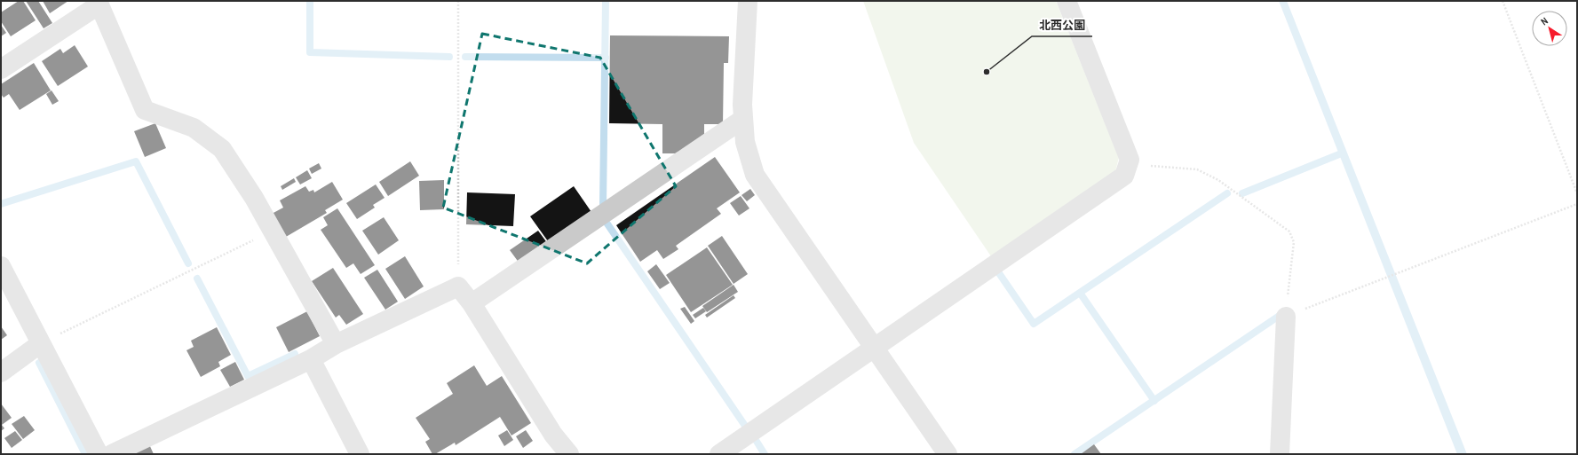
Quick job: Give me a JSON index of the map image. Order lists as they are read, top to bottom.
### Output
{
  "places": ["北西公園"],
  "north": "top left"
}
